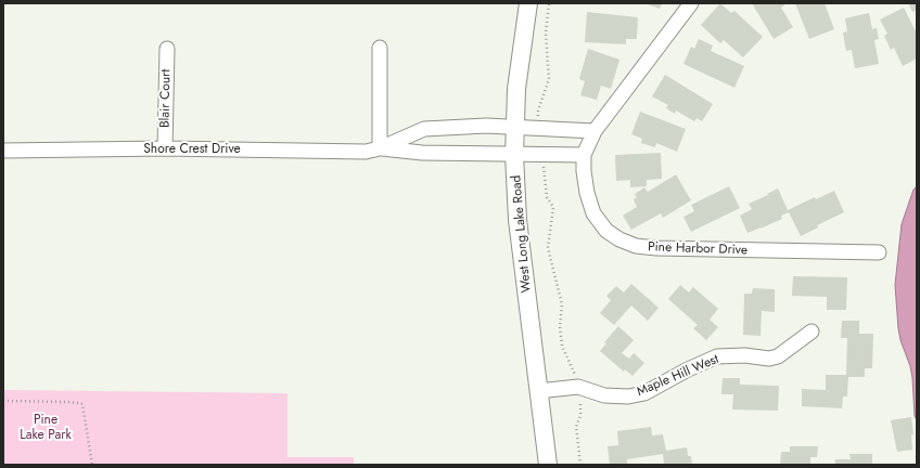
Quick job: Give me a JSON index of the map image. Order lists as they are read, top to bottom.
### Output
{
  "streets": {
    "main road": ["West Long Lake Road"],
    "street": [
      "Blair Court",
      "Shore Crest Drive",
      "Pine Harbor Drive",
      "Maple Hill West"
    ]
  },
  "crossings": [
    ["Blair Court", "Shore Crest Drive"],
    ["Shore Crest Drive", "West Long Lake Road"],
    ["Shore Crest Drive", "Pine Harbor Drive"],
    ["West Long Lake Road", "Maple Hill West"]
  ],
  "parks": ["Pine Lake Park"]
}
